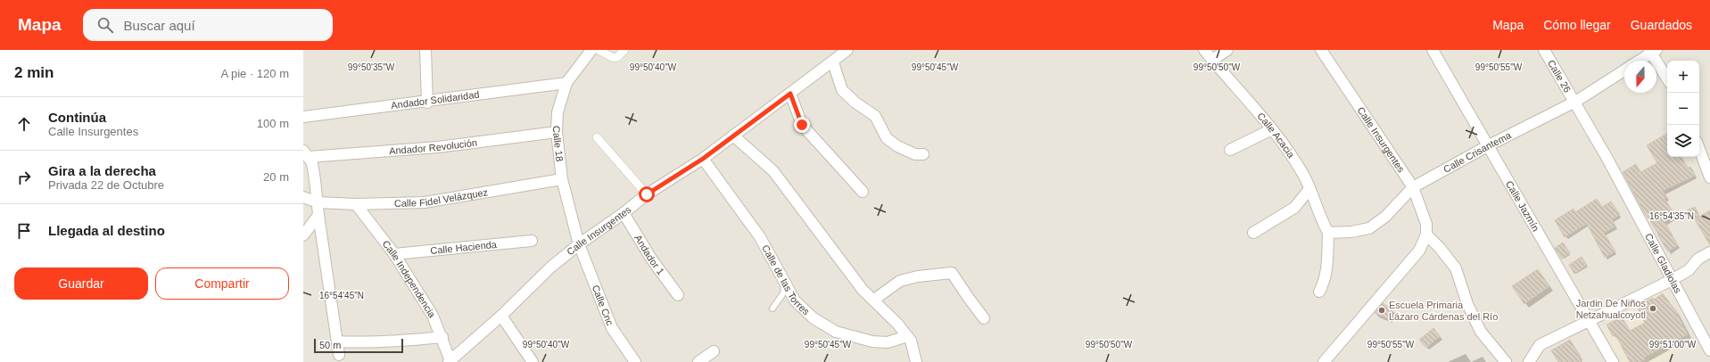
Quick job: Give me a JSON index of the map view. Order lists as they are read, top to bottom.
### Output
{
  "streets": {
    "street": [
      "Calle 26",
      "Andador Solidaridad",
      "Calle Acacia",
      "Calle Insurgentes",
      "Calle 18",
      "Andador Revolución",
      "Calle Crisantema",
      "Calle Fidel Velázquez",
      "Calle Jazmín",
      "Calle Hacienda",
      "Andador 1",
      "Calle Gladiolas",
      "Calle de las Torres",
      "Calle Independencia",
      "Calle Cnc"
    ]
  },
  "crossings": [
    ["Calle 26", "Calle Crisantema"],
    ["Calle 26", "Calle Gladiolas"],
    ["Andador Solidaridad", "Calle 18"],
    ["Calle Acacia", "Calle Crisantema"],
    ["Calle Insurgentes", "Calle 18"],
    ["Calle Insurgentes", "Calle Crisantema"],
    ["Calle Insurgentes", "Andador 1"],
    ["Calle Insurgentes", "Calle de las Torres"],
    ["Calle Insurgentes", "Calle Independencia"],
    ["Calle Insurgentes", "Calle Cnc"],
    ["Calle 18", "Andador Revolución"],
    ["Calle 18", "Calle Fidel Velázquez"],
    ["Calle 18", "Calle Cnc"],
    ["Calle Crisantema", "Calle Jazmín"],
    ["Calle Crisantema", "Calle Gladiolas"],
    ["Calle Fidel Velázquez", "Calle Independencia"],
    ["Calle Hacienda", "Calle Independencia"]
  ],
  "places": ["Jardin De Niños Netzahualcoyotl", "Escuela Primaria Lázaro Cárdenas del Río"],
  "scale_bar": "50 m",
  "north": "bottom",
  "page": {
    "header": "Mapa",
    "search": "Buscar aquí",
    "nav": ["Mapa", "Cómo llegar", "Guardados"],
    "heading": ["2 min", "A pie · 120 m"],
    "map_buttons": ["+", "−"],
    "list": [
      ["Continúa", "Calle Insurgentes", "100 m"],
      ["Gira a la derecha", "Privada 22 de Octubre", "20 m"],
      "Llegada al destino"
    ],
    "buttons": ["Guardar", "Compartir"],
    "scale": "50 m"
  },
  "coordinates": [
    "99°50'45\"W",
    "99°50'55\"W",
    "99°50'35\"W",
    "99°50'40\"W",
    "99°50'50\"W",
    "16°54'35\"N",
    "16°54'45\"N",
    "99°51'00\"W"
  ]
}
